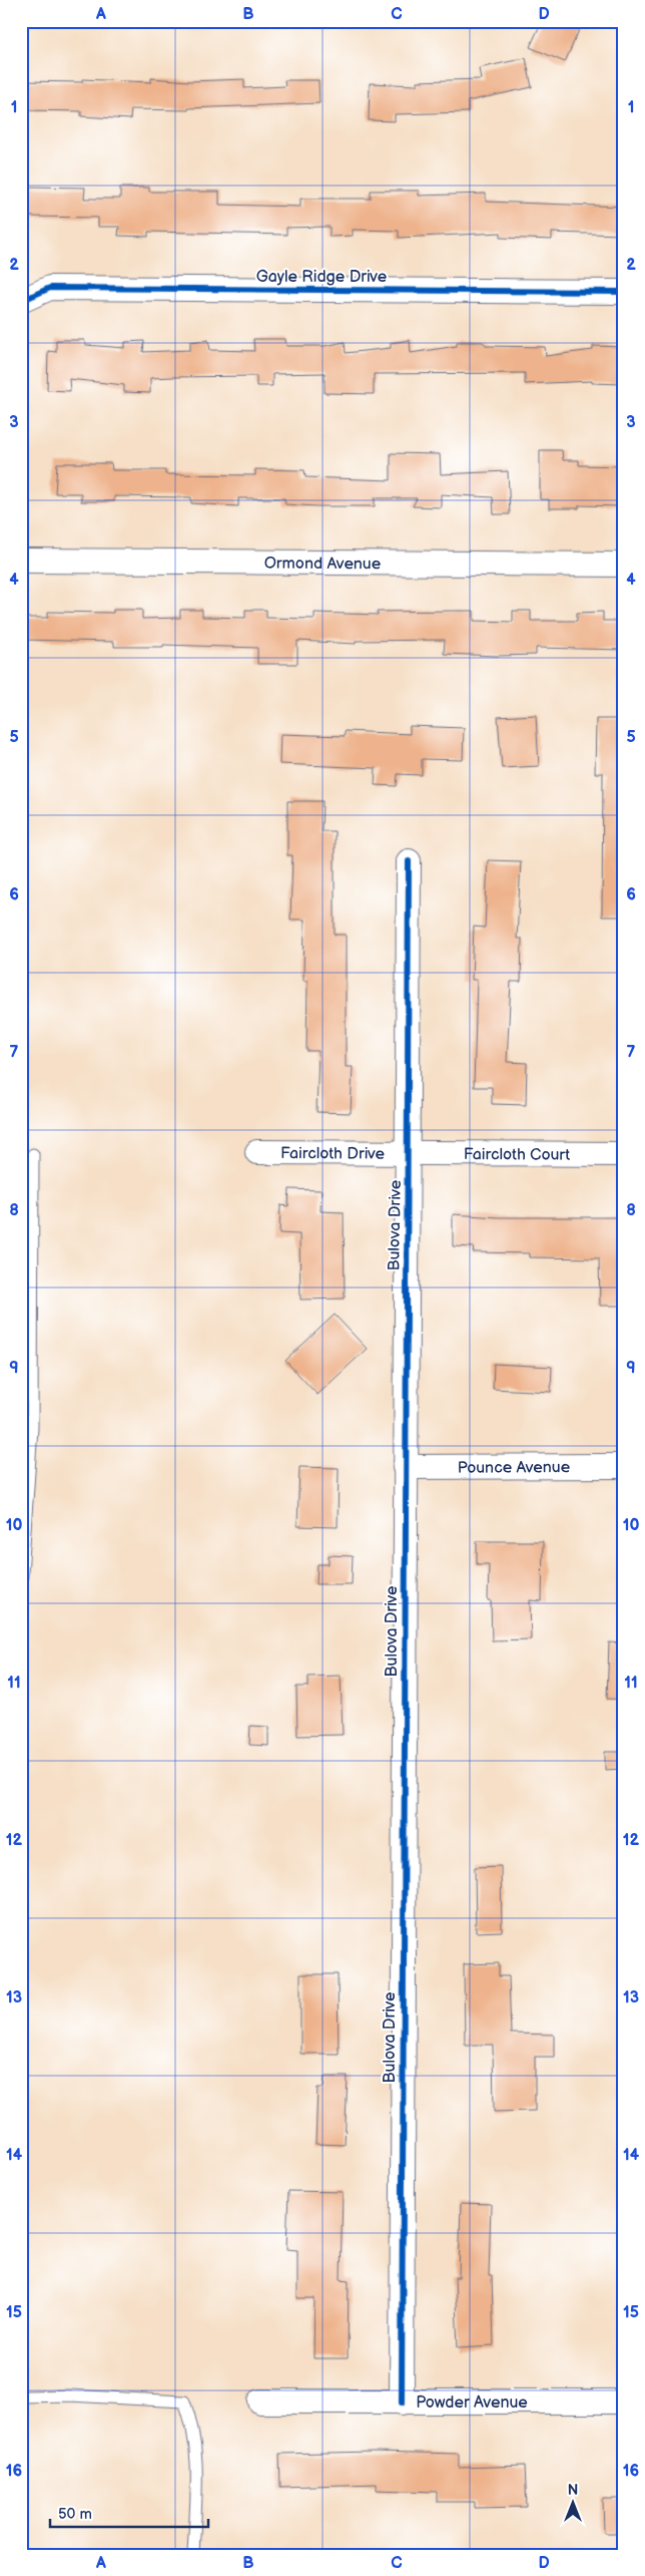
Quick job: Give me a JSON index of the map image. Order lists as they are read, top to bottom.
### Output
{
  "streets": {
    "street": [
      "Gayle Ridge Drive",
      "Ormond Avenue",
      "Faircloth Drive",
      "Faircloth Court",
      "Bulova Drive",
      "Pounce Avenue",
      "Powder Avenue"
    ]
  },
  "crossings": [
    ["Faircloth Drive", "Faircloth Court"],
    ["Faircloth Drive", "Bulova Drive"],
    ["Faircloth Court", "Bulova Drive"],
    ["Bulova Drive", "Pounce Avenue"],
    ["Bulova Drive", "Powder Avenue"]
  ],
  "scale_bar": "50 m",
  "north": "top",
  "grid": {
    "columns": [
      "A",
      "B",
      "C",
      "D"
    ],
    "rows": [
      "1",
      "2",
      "3",
      "4",
      "5",
      "6",
      "7",
      "8",
      "9",
      "10",
      "11",
      "12",
      "13",
      "14",
      "15",
      "16"
    ]
  }
}
